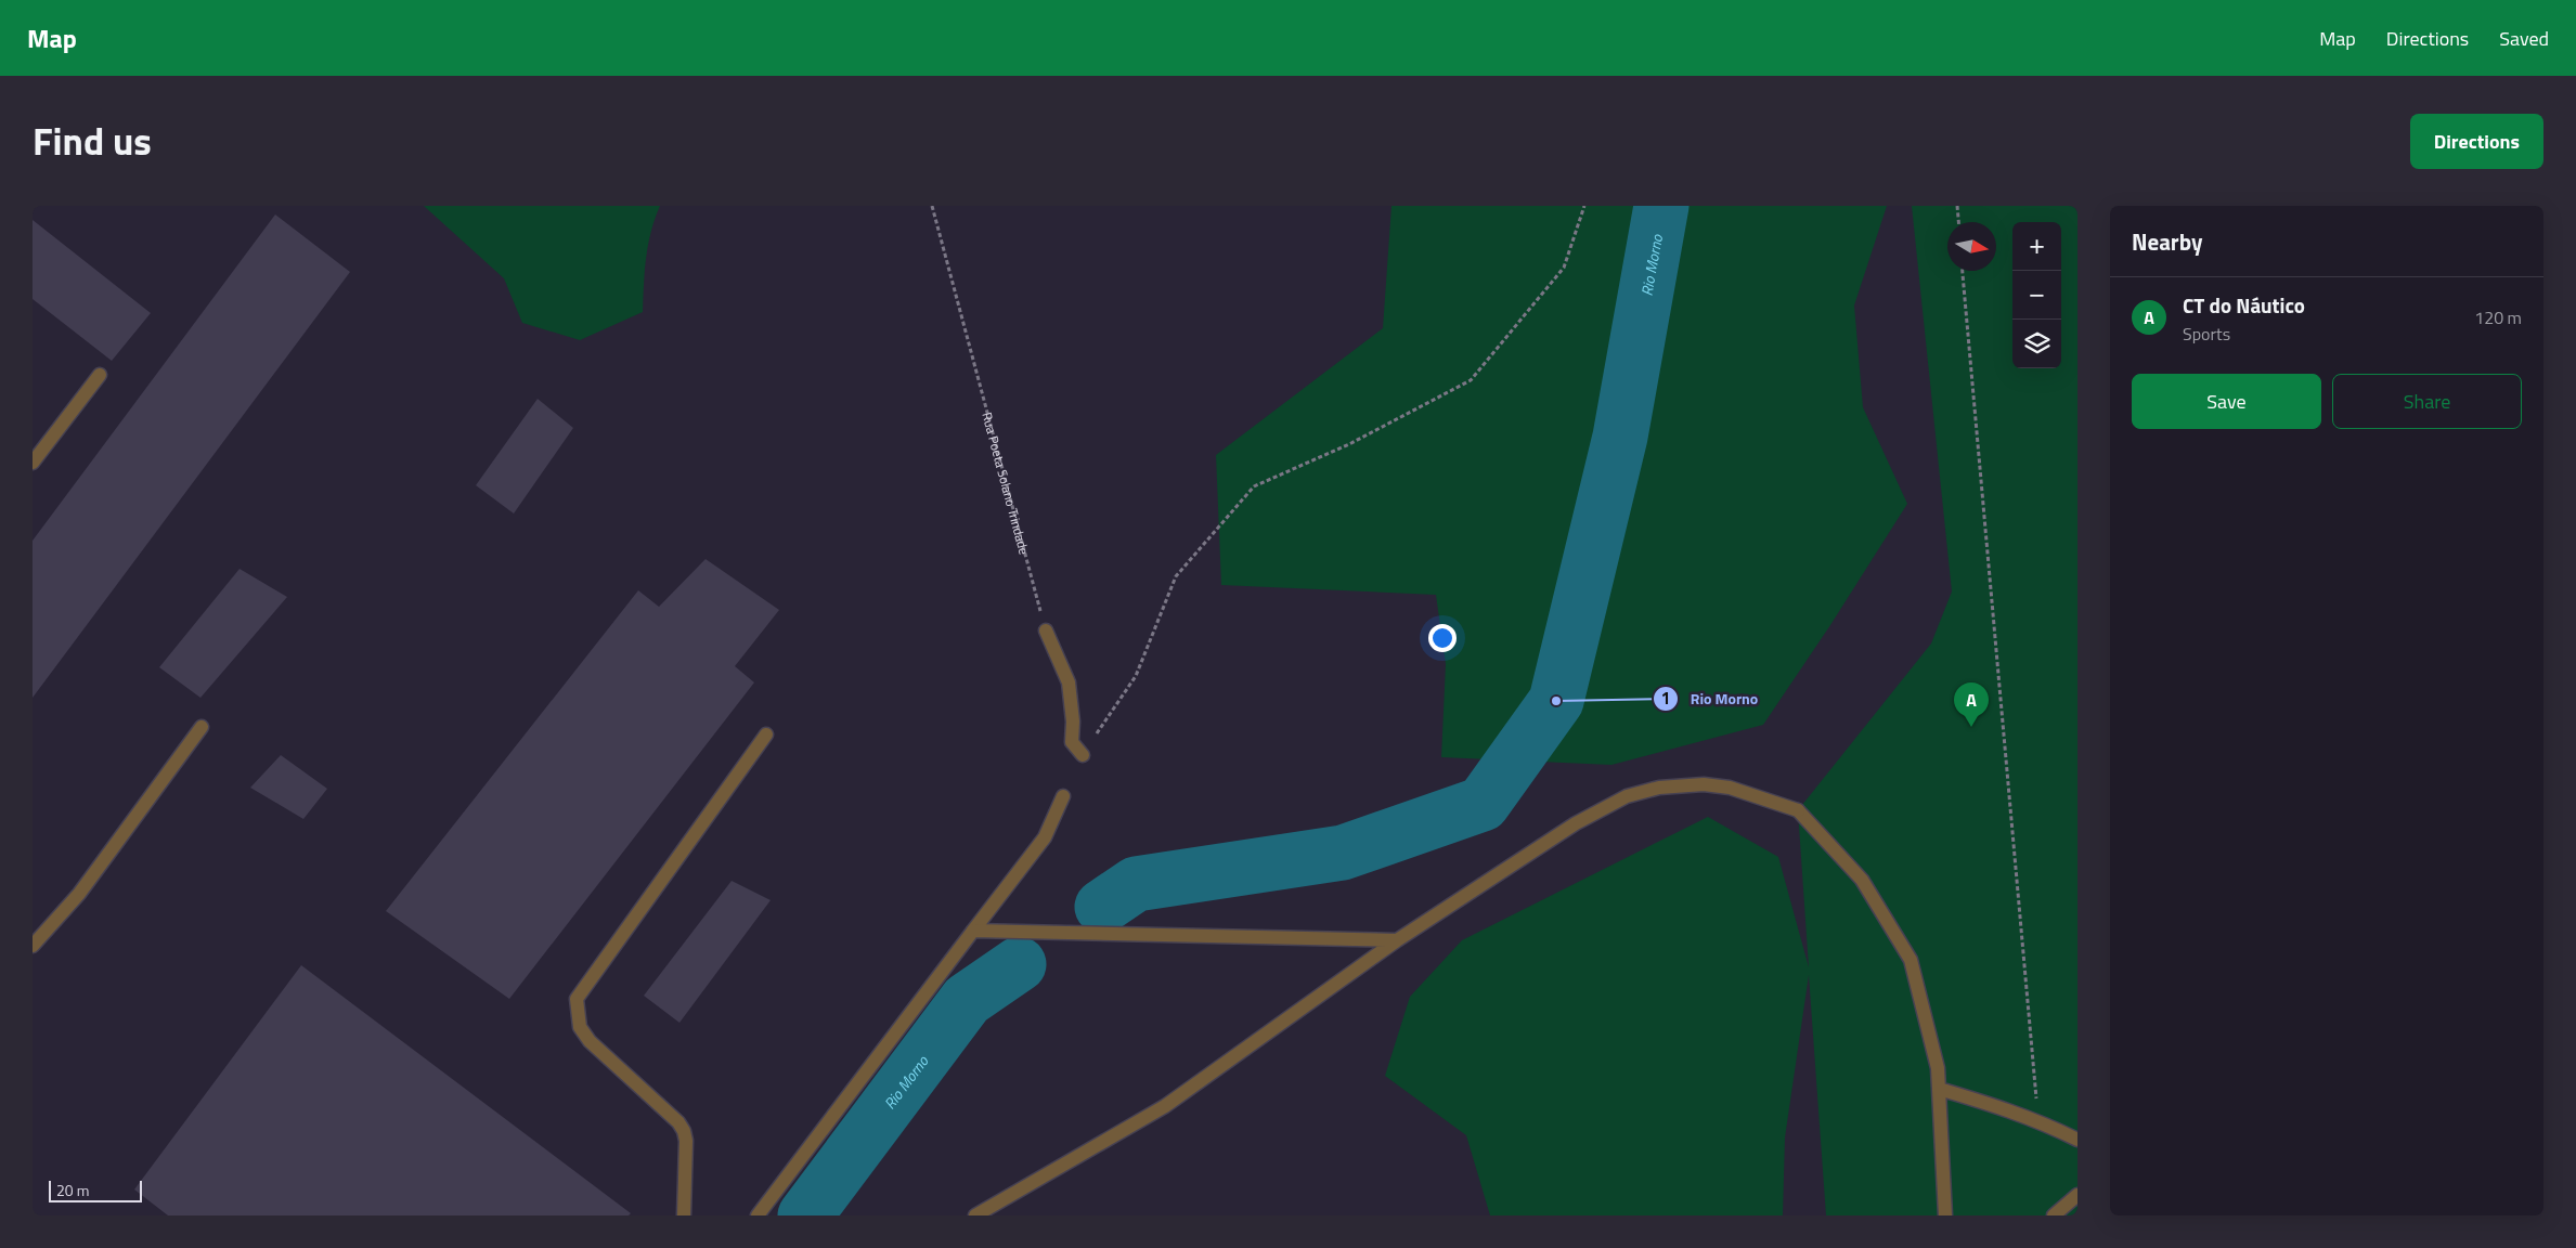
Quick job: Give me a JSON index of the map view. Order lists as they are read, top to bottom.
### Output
{
  "streets": {
    "path": ["Rua Poeta Solano Trindade"]
  },
  "water": ["Rio Morno"],
  "places": ["Rio Morno"],
  "scale_bar": "20 m",
  "north": "right",
  "page": {
    "header": "Map",
    "nav": ["Map", "Directions", "Saved"],
    "title": "Find us",
    "buttons": [
      "Directions",
      ["Save", "Share"]
    ],
    "heading": "Nearby",
    "map_buttons": ["+", "−"],
    "list": [
      {
        "mark": "A",
        "name": "CT do Náutico",
        "note": "Sports",
        "value": "120 m"
      }
    ],
    "pins": "A",
    "scale": "20 m"
  }
}
